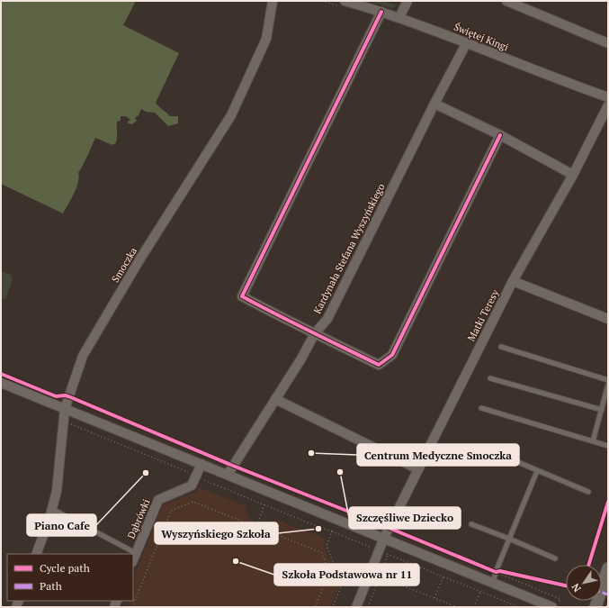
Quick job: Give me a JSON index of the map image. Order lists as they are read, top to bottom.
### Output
{
  "streets": {
    "street": [
      "Świętej Kingi",
      "Kardynała Stefana Wyszyńskiego",
      "Smoczka",
      "Matki Teresy",
      "Dąbrówki"
    ]
  },
  "crossings": [
    ["Świętej Kingi", "Kardynała Stefana Wyszyńskiego"]
  ],
  "places": [
    "Centrum Medyczne Smoczka",
    "Szczęśliwe Dziecko",
    "Piano Cafe",
    "Wyszyńskiego Szkoła",
    "Szkoła Podstawowa nr 11"
  ],
  "legend": ["Cycle path", "Path"],
  "north": "bottom left"
}
